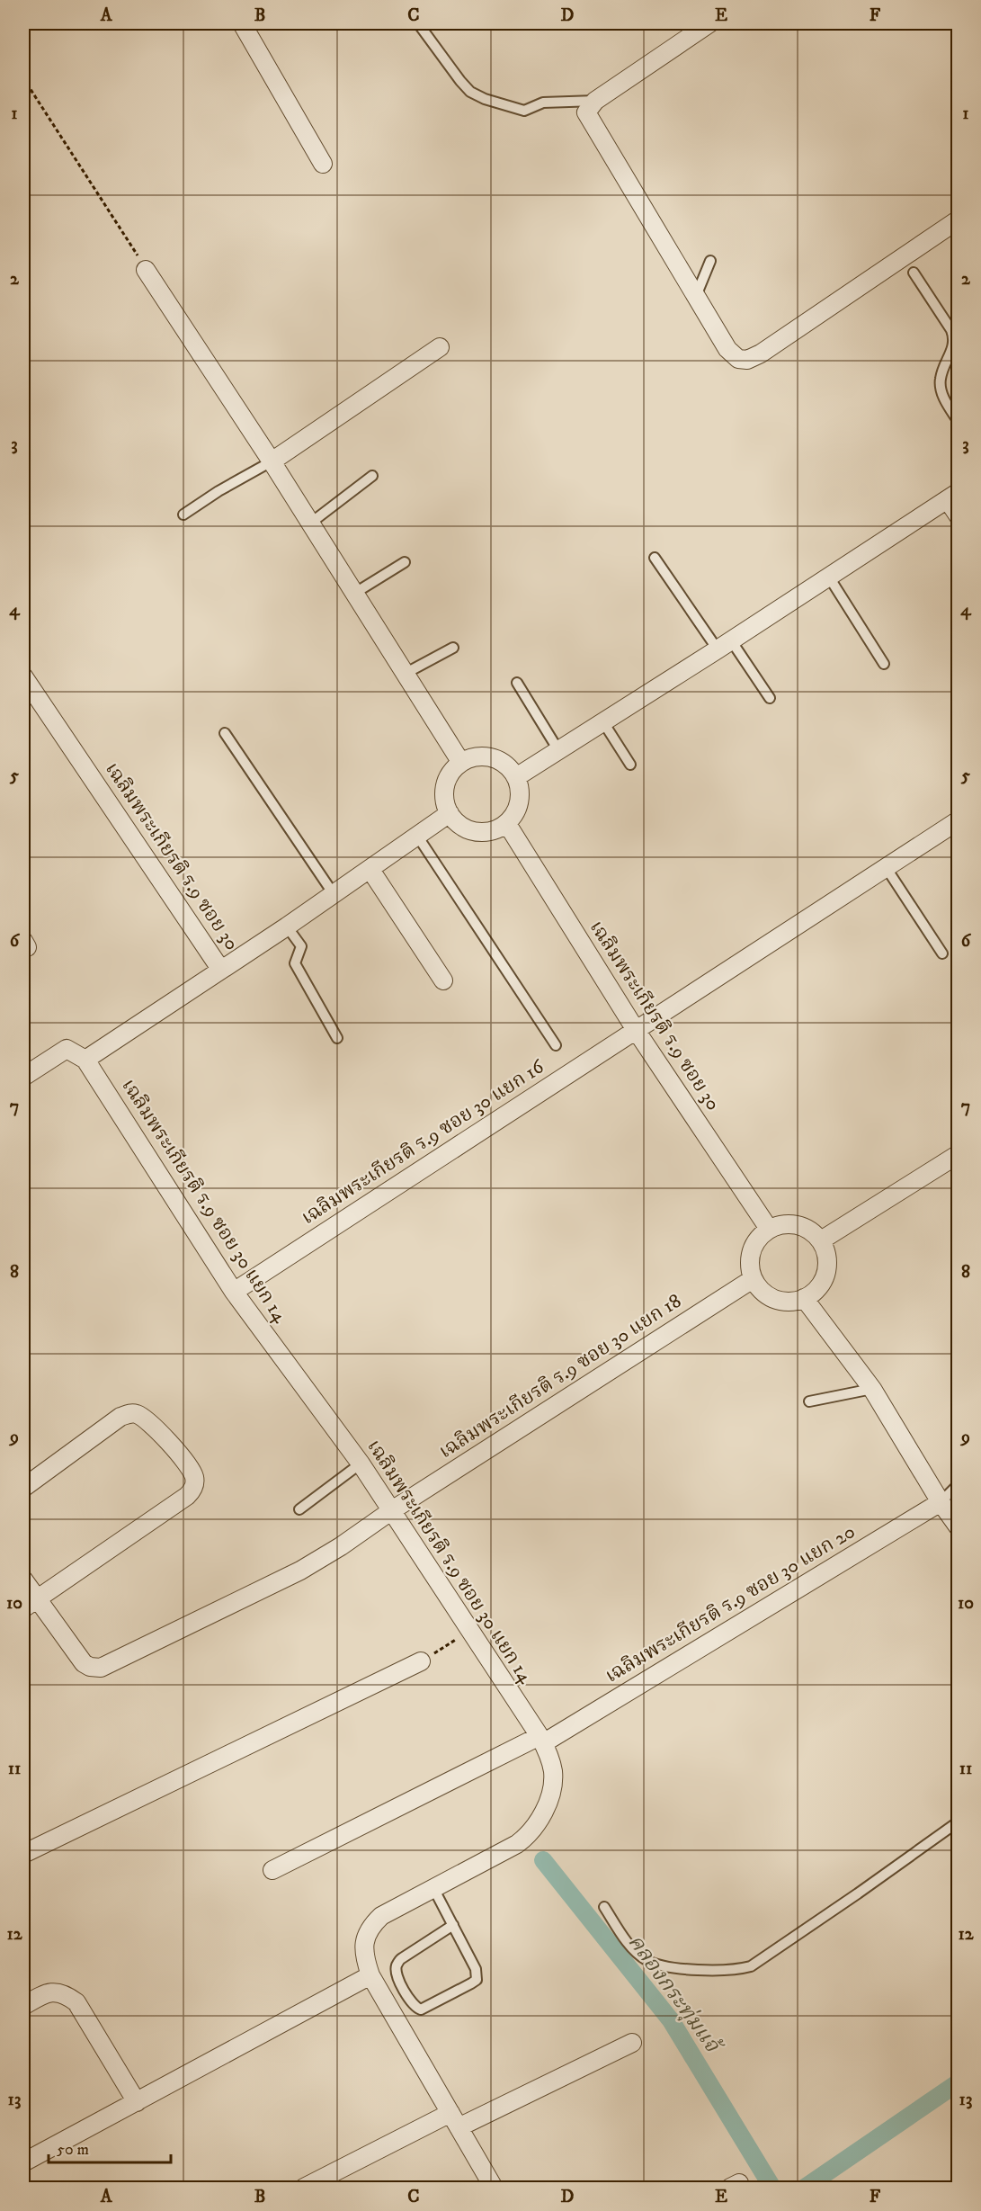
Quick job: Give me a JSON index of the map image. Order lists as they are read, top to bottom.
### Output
{
  "streets": {
    "street": [
      "เฉลิมพระเกียรติ ร.9 ซอย 30",
      "เฉลิมพระเกียรติ ร.9 ซอย 30 แยก 16",
      "เฉลิมพระเกียรติ ร.9 ซอย 30 แยก 14",
      "เฉลิมพระเกียรติ ร.9 ซอย 30 แยก 18",
      "เฉลิมพระเกียรติ ร.9 ซอย 30 แยก 20"
    ]
  },
  "crossings": [
    ["เฉลิมพระเกียรติ ร.9 ซอย 30", "เฉลิมพระเกียรติ ร.9 ซอย 30 แยก 16"],
    ["เฉลิมพระเกียรติ ร.9 ซอย 30", "เฉลิมพระเกียรติ ร.9 ซอย 30 แยก 18"],
    ["เฉลิมพระเกียรติ ร.9 ซอย 30 แยก 16", "เฉลิมพระเกียรติ ร.9 ซอย 30 แยก 14"],
    ["เฉลิมพระเกียรติ ร.9 ซอย 30 แยก 14", "เฉลิมพระเกียรติ ร.9 ซอย 30 แยก 18"],
    ["เฉลิมพระเกียรติ ร.9 ซอย 30 แยก 14", "เฉลิมพระเกียรติ ร.9 ซอย 30 แยก 20"]
  ],
  "water": ["คลองกระทุ่มแจ้"],
  "scale_bar": "50 m",
  "grid": {
    "columns": [
      "A",
      "B",
      "C",
      "D",
      "E",
      "F"
    ],
    "rows": [
      "1",
      "2",
      "3",
      "4",
      "5",
      "6",
      "7",
      "8",
      "9",
      "10",
      "11",
      "12",
      "13"
    ]
  }
}
